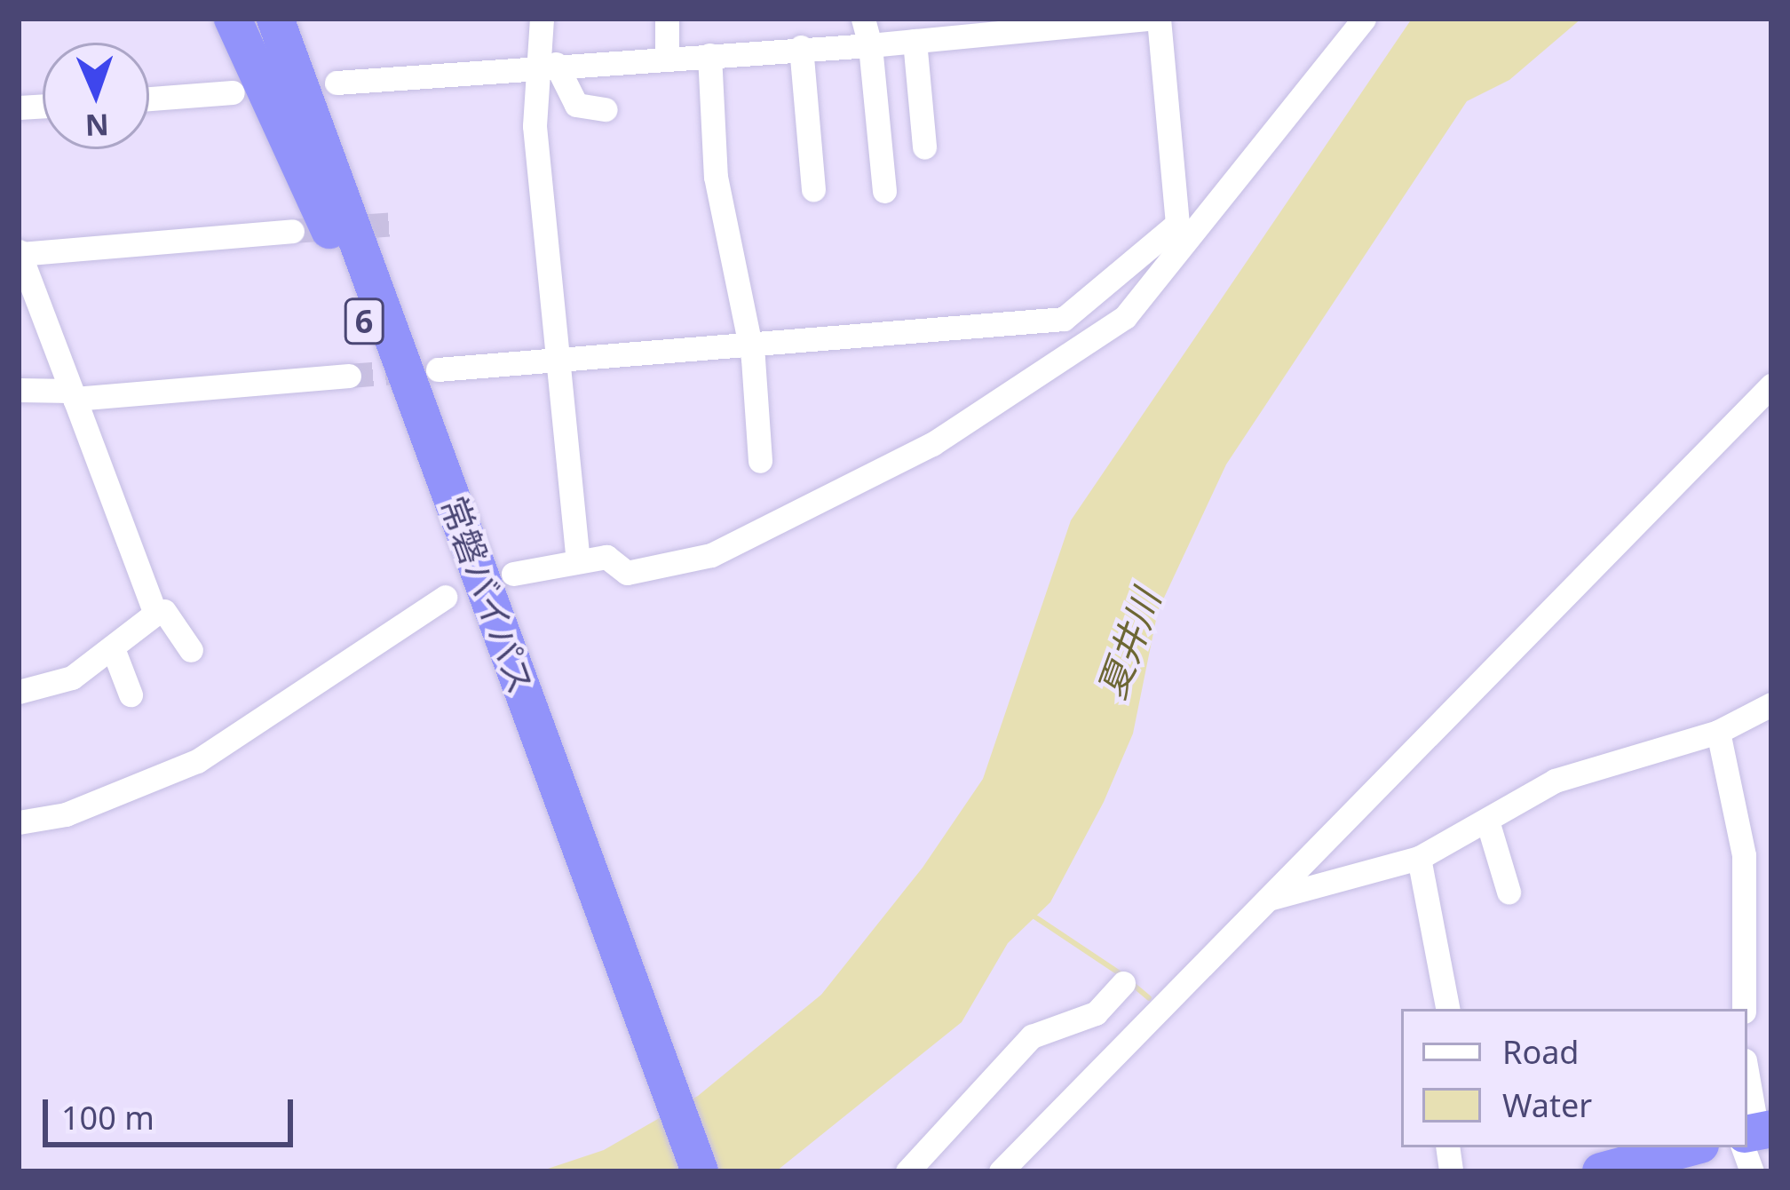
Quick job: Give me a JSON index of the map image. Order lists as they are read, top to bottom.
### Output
{
  "streets": {
    "highway": ["6", "常磐バイパス"]
  },
  "water": ["夏井川"],
  "legend": ["Road", "Water"],
  "scale_bar": "100 m",
  "north": "bottom"
}
